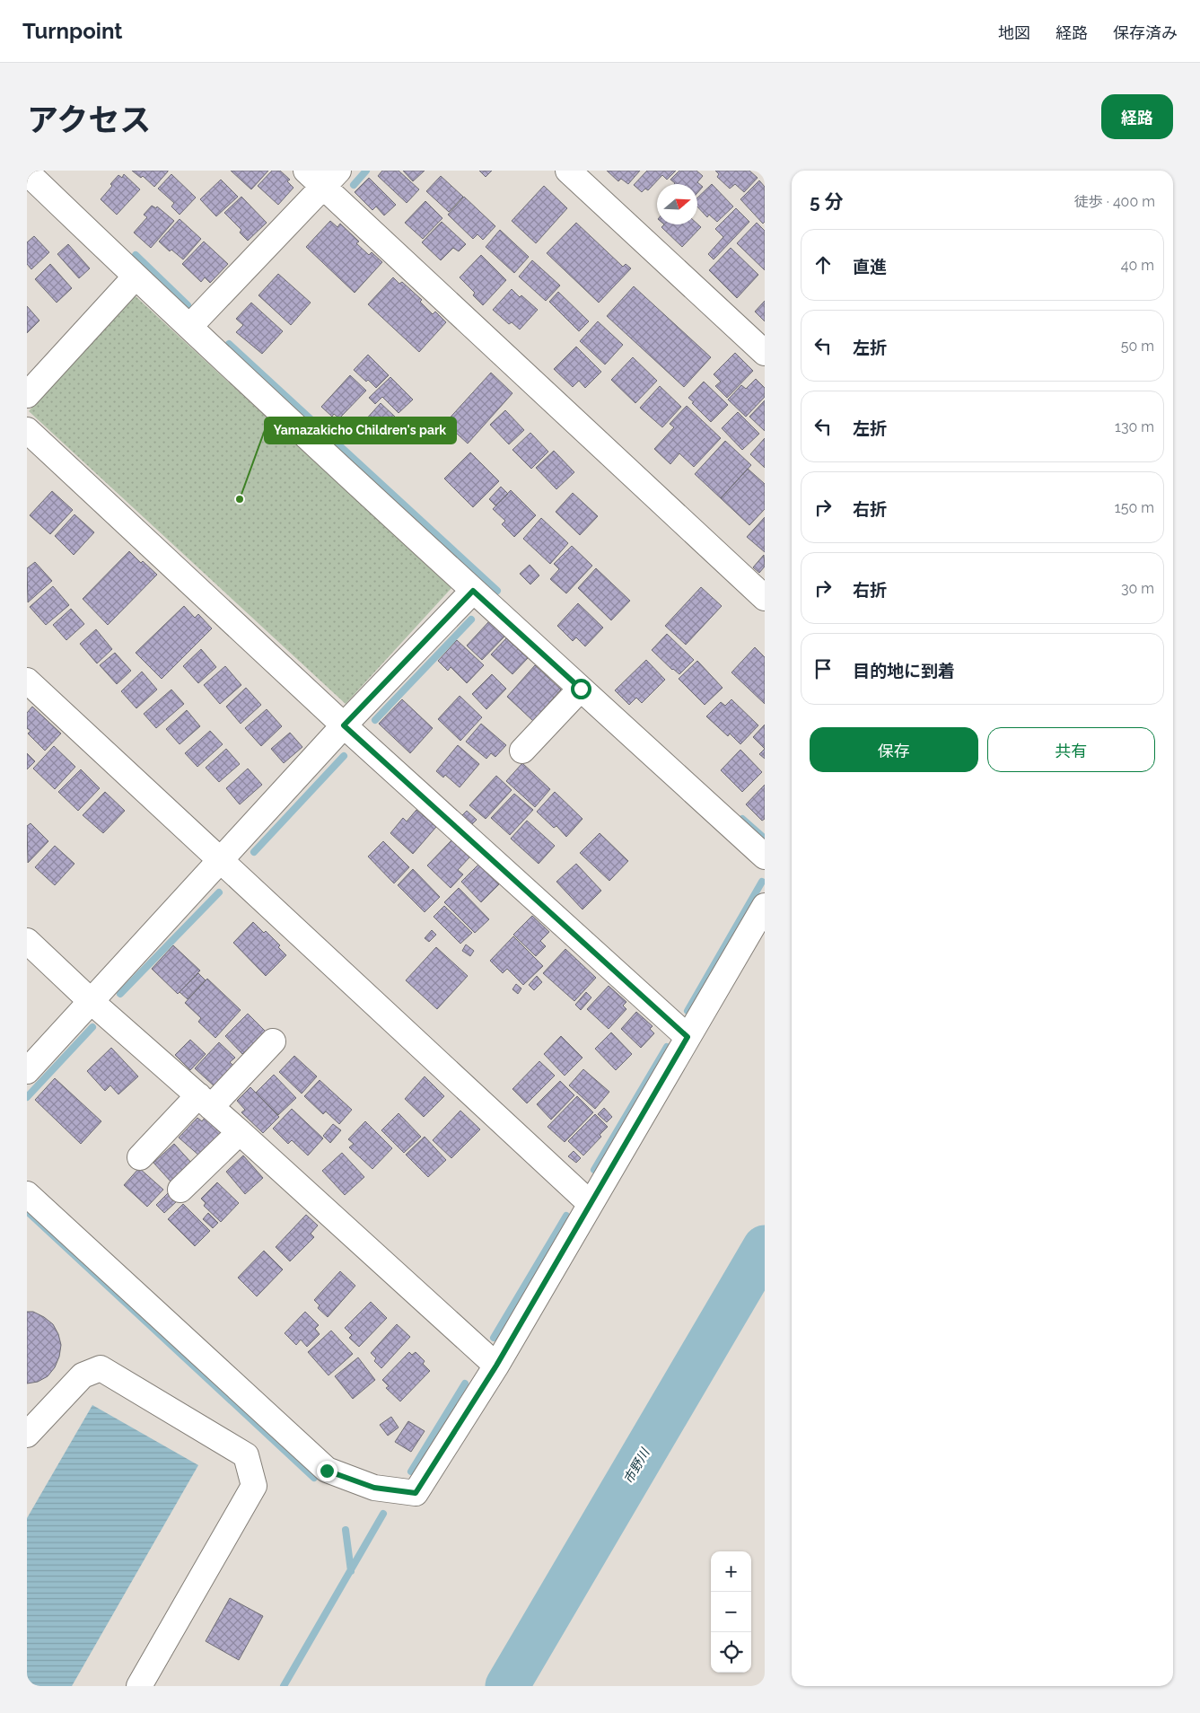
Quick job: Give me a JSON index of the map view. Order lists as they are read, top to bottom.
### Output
{
  "water": ["市野川"],
  "places": ["Yamazakicho Children's park"],
  "north": "right",
  "page": {
    "header": "Turnpoint",
    "nav": ["地図", "経路", "保存済み"],
    "title": "アクセス",
    "buttons": [
      "経路",
      ["保存", "共有"]
    ],
    "heading": ["5 分", "徒歩 · 400 m"],
    "list": [
      ["直進", "40 m"],
      ["左折", "50 m"],
      ["左折", "130 m"],
      ["右折", "150 m"],
      ["右折", "30 m"],
      "目的地に到着"
    ],
    "map_buttons": ["+", "−"]
  }
}
